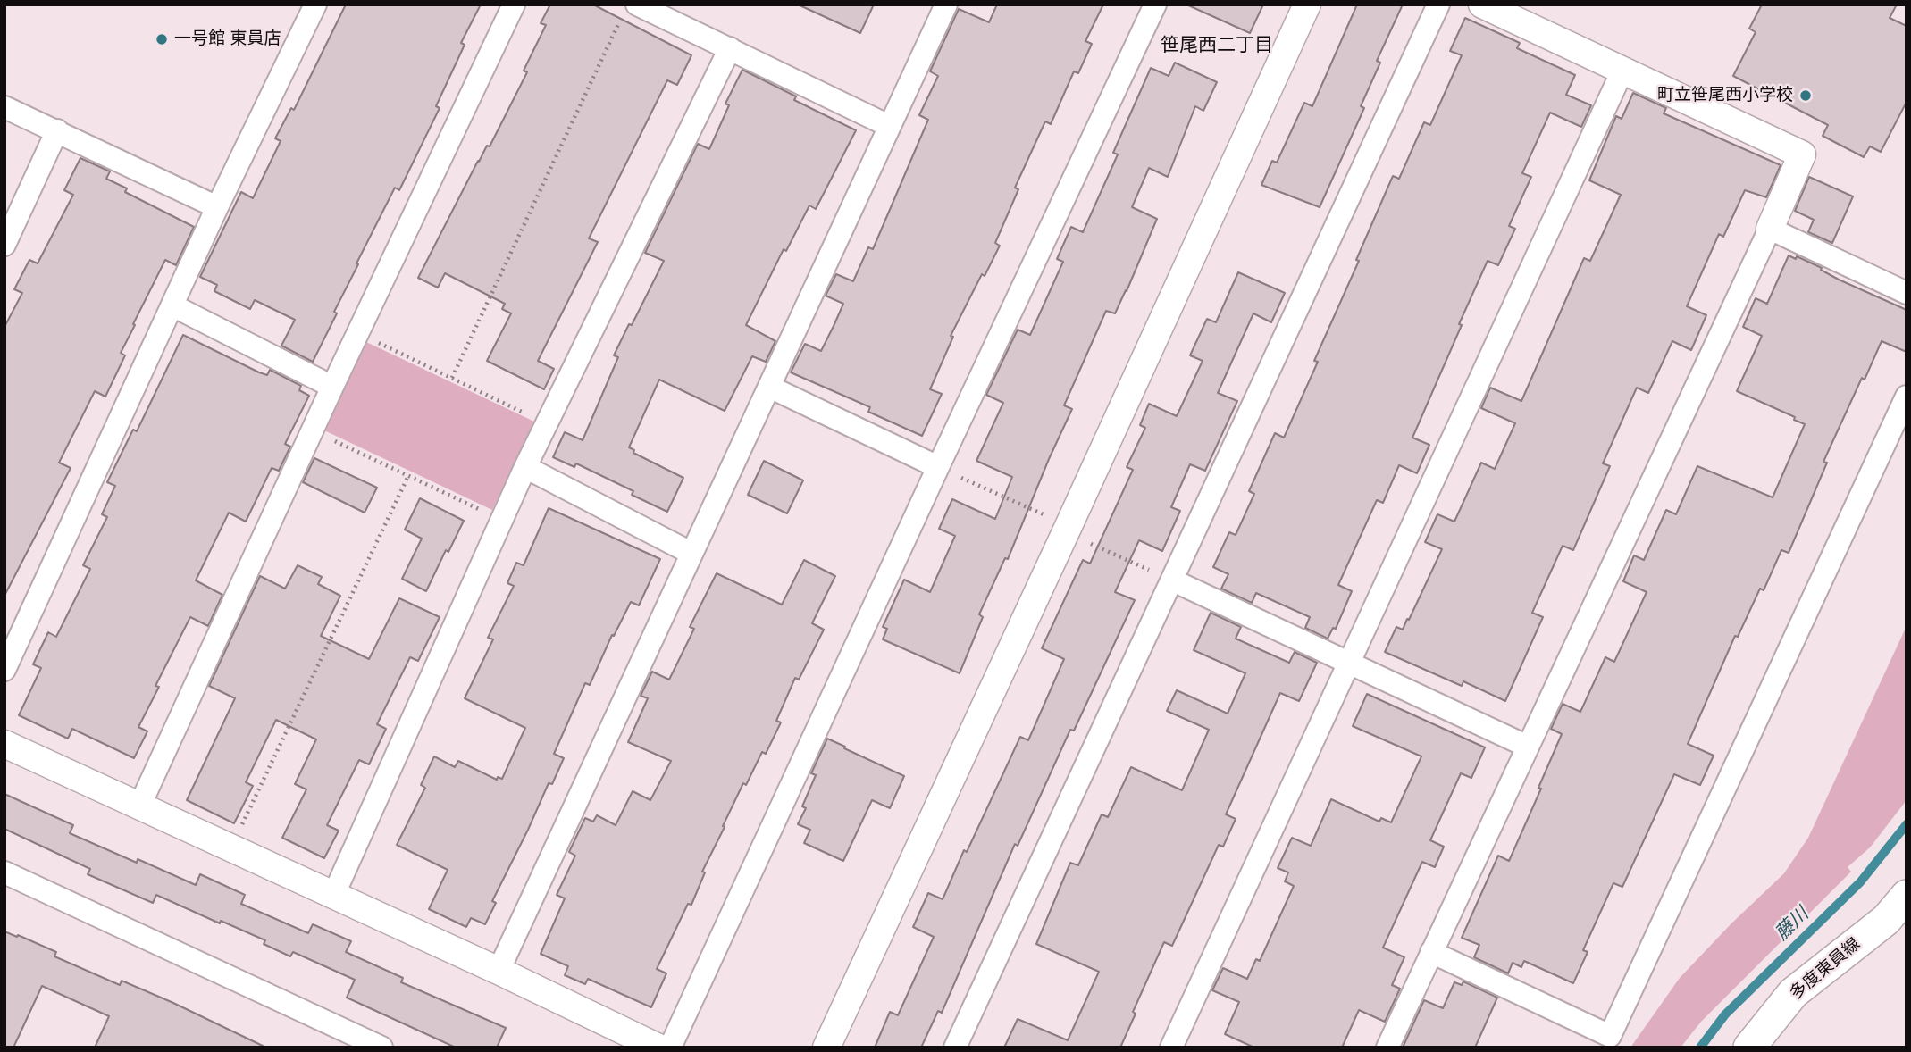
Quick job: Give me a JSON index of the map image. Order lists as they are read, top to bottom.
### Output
{
  "streets": {
    "main road": ["多度東員線"]
  },
  "districts": ["笹尾西二丁目"],
  "water": ["藤川"],
  "places": ["一号館 東員店", "町立笹尾西小学校"]
}
